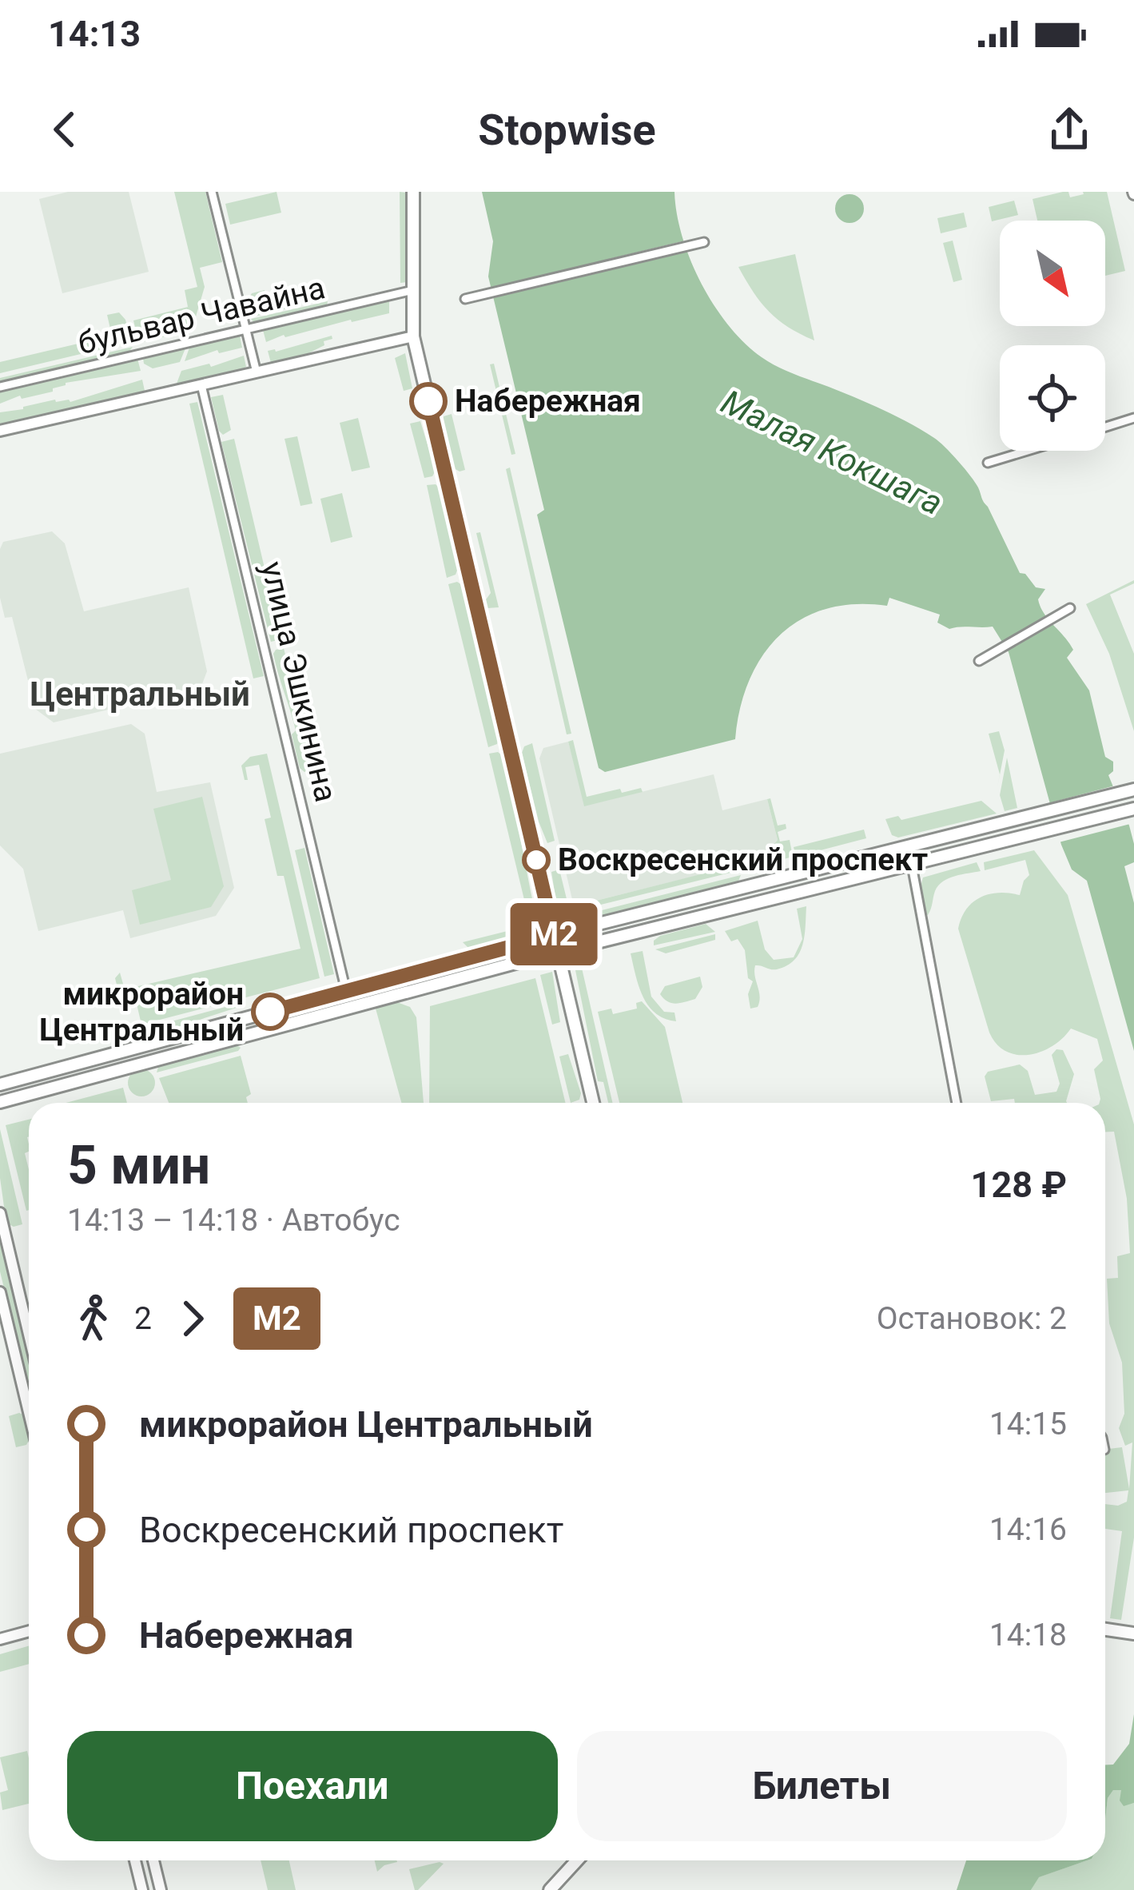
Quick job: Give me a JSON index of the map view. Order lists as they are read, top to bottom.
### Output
{
  "streets": {
    "street": ["бульвар Чавайна", "улица Эшкинина"]
  },
  "districts": ["Центральный"],
  "water": ["Малая Кокшага"],
  "places": ["Набережная", "Воскресенский проспект", "микрорайон Центральный"],
  "lines": ["bus line М2"],
  "north": "bottom right",
  "page": {
    "status": "14:13",
    "header": "Stopwise",
    "on_map": "М2",
    "heading": ["5 мин", "14:13 – 14:18 · Автобус", "128 ₽"],
    "legs": ["2", "М2", "Остановок: 2"],
    "list": [
      {
        "name": "микрорайон Центральный",
        "value": "14:15"
      },
      {
        "name": "Воскресенский проспект",
        "value": "14:16"
      },
      {
        "name": "Набережная",
        "value": "14:18"
      }
    ],
    "buttons": ["Поехали", "Билеты"]
  }
}
